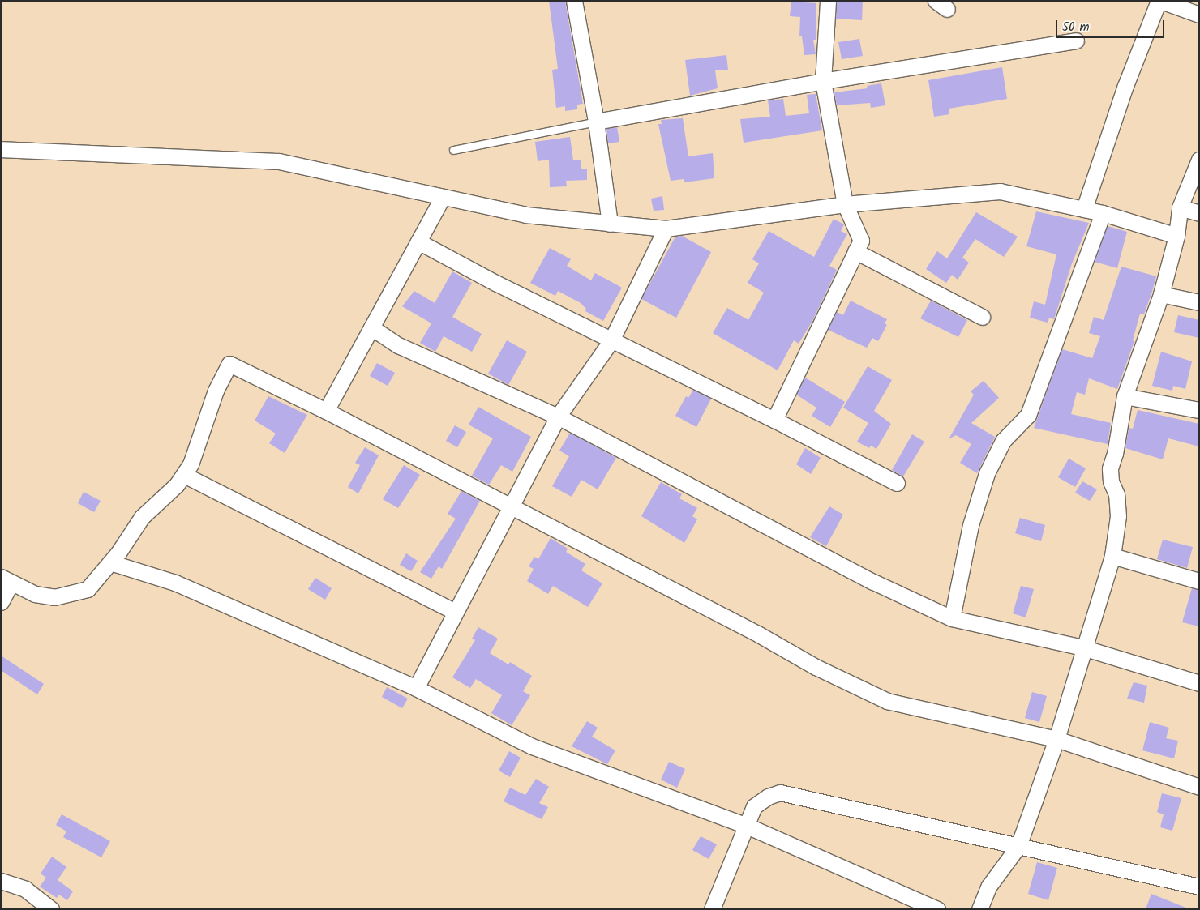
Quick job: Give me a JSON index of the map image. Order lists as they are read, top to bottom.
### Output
{
  "scale_bar": "50 m"
}
